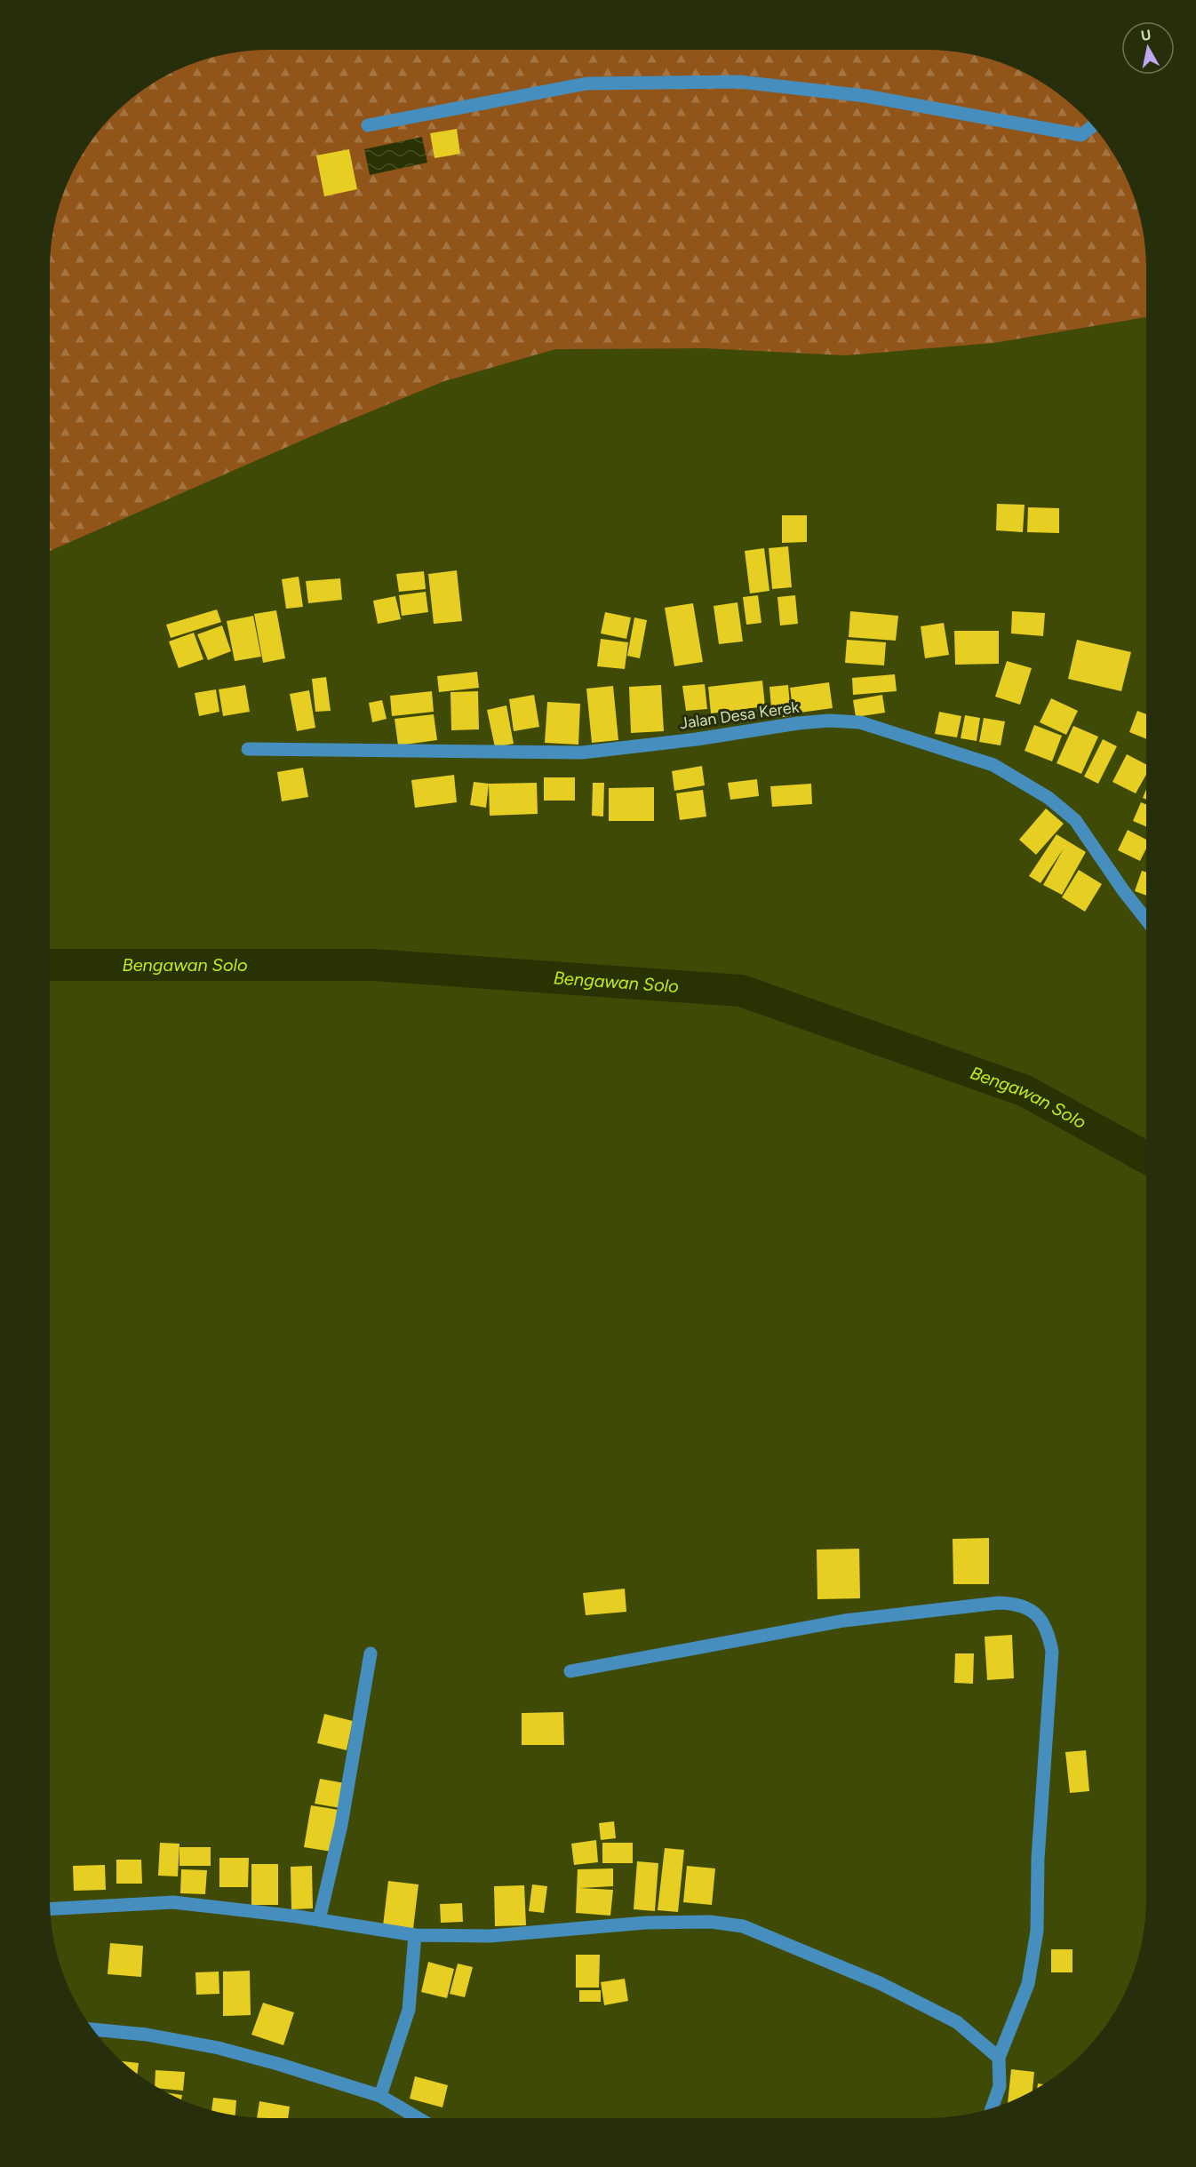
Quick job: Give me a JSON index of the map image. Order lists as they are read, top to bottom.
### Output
{
  "streets": {
    "street": ["Jalan Desa Kerek"]
  },
  "water": ["Bengawan Solo"],
  "north": "top"
}
